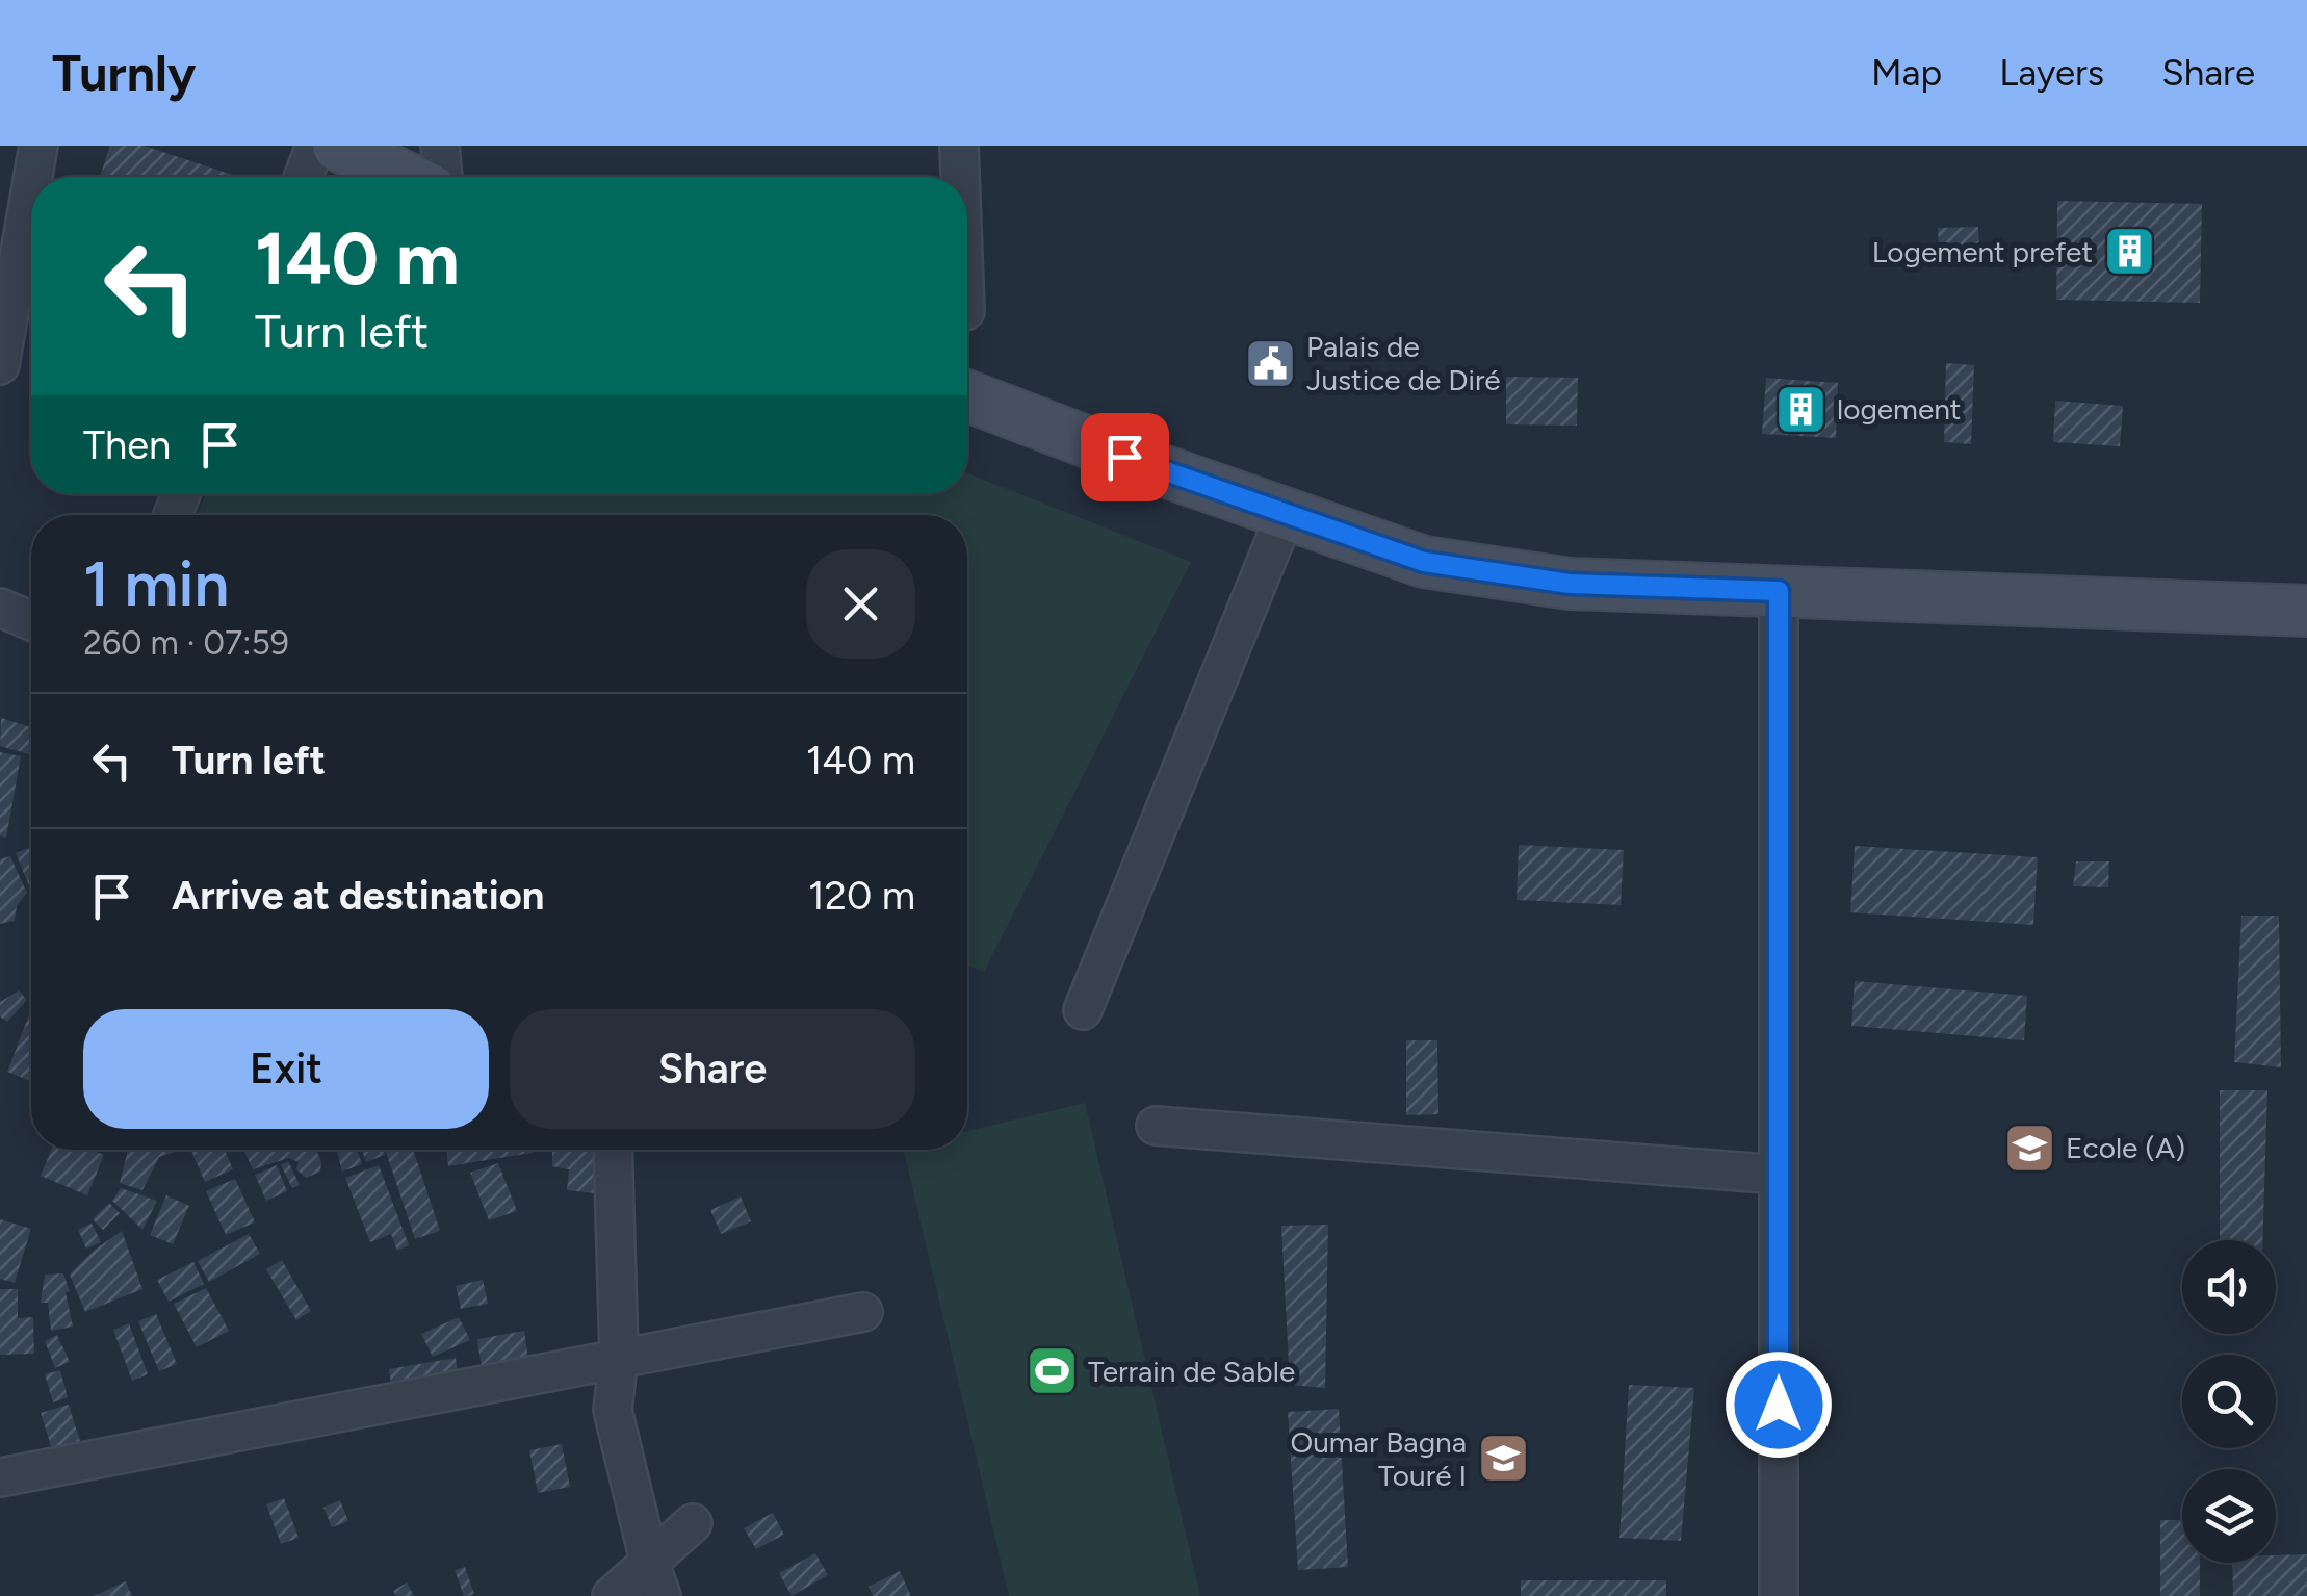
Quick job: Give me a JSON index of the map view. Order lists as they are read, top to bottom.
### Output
{
  "places": {
    "building": ["Logement prefet", "logement"],
    "public building": ["Palais de Justice de Diré"],
    "school or university": ["Ecole (A)", "Oumar Bagna Touré I"],
    "sports": ["Terrain de Sable"]
  },
  "page": {
    "header": "Turnly",
    "nav": ["Map", "Layers", "Share"],
    "turn": ["140 m", "Turn left"],
    "then": "Then",
    "heading": ["1 min", "260 m · 07:59"],
    "list": [
      {
        "name": "Turn left",
        "value": "140 m"
      },
      {
        "name": "Arrive at destination",
        "value": "120 m"
      }
    ],
    "buttons": ["Exit", "Share"]
  }
}
